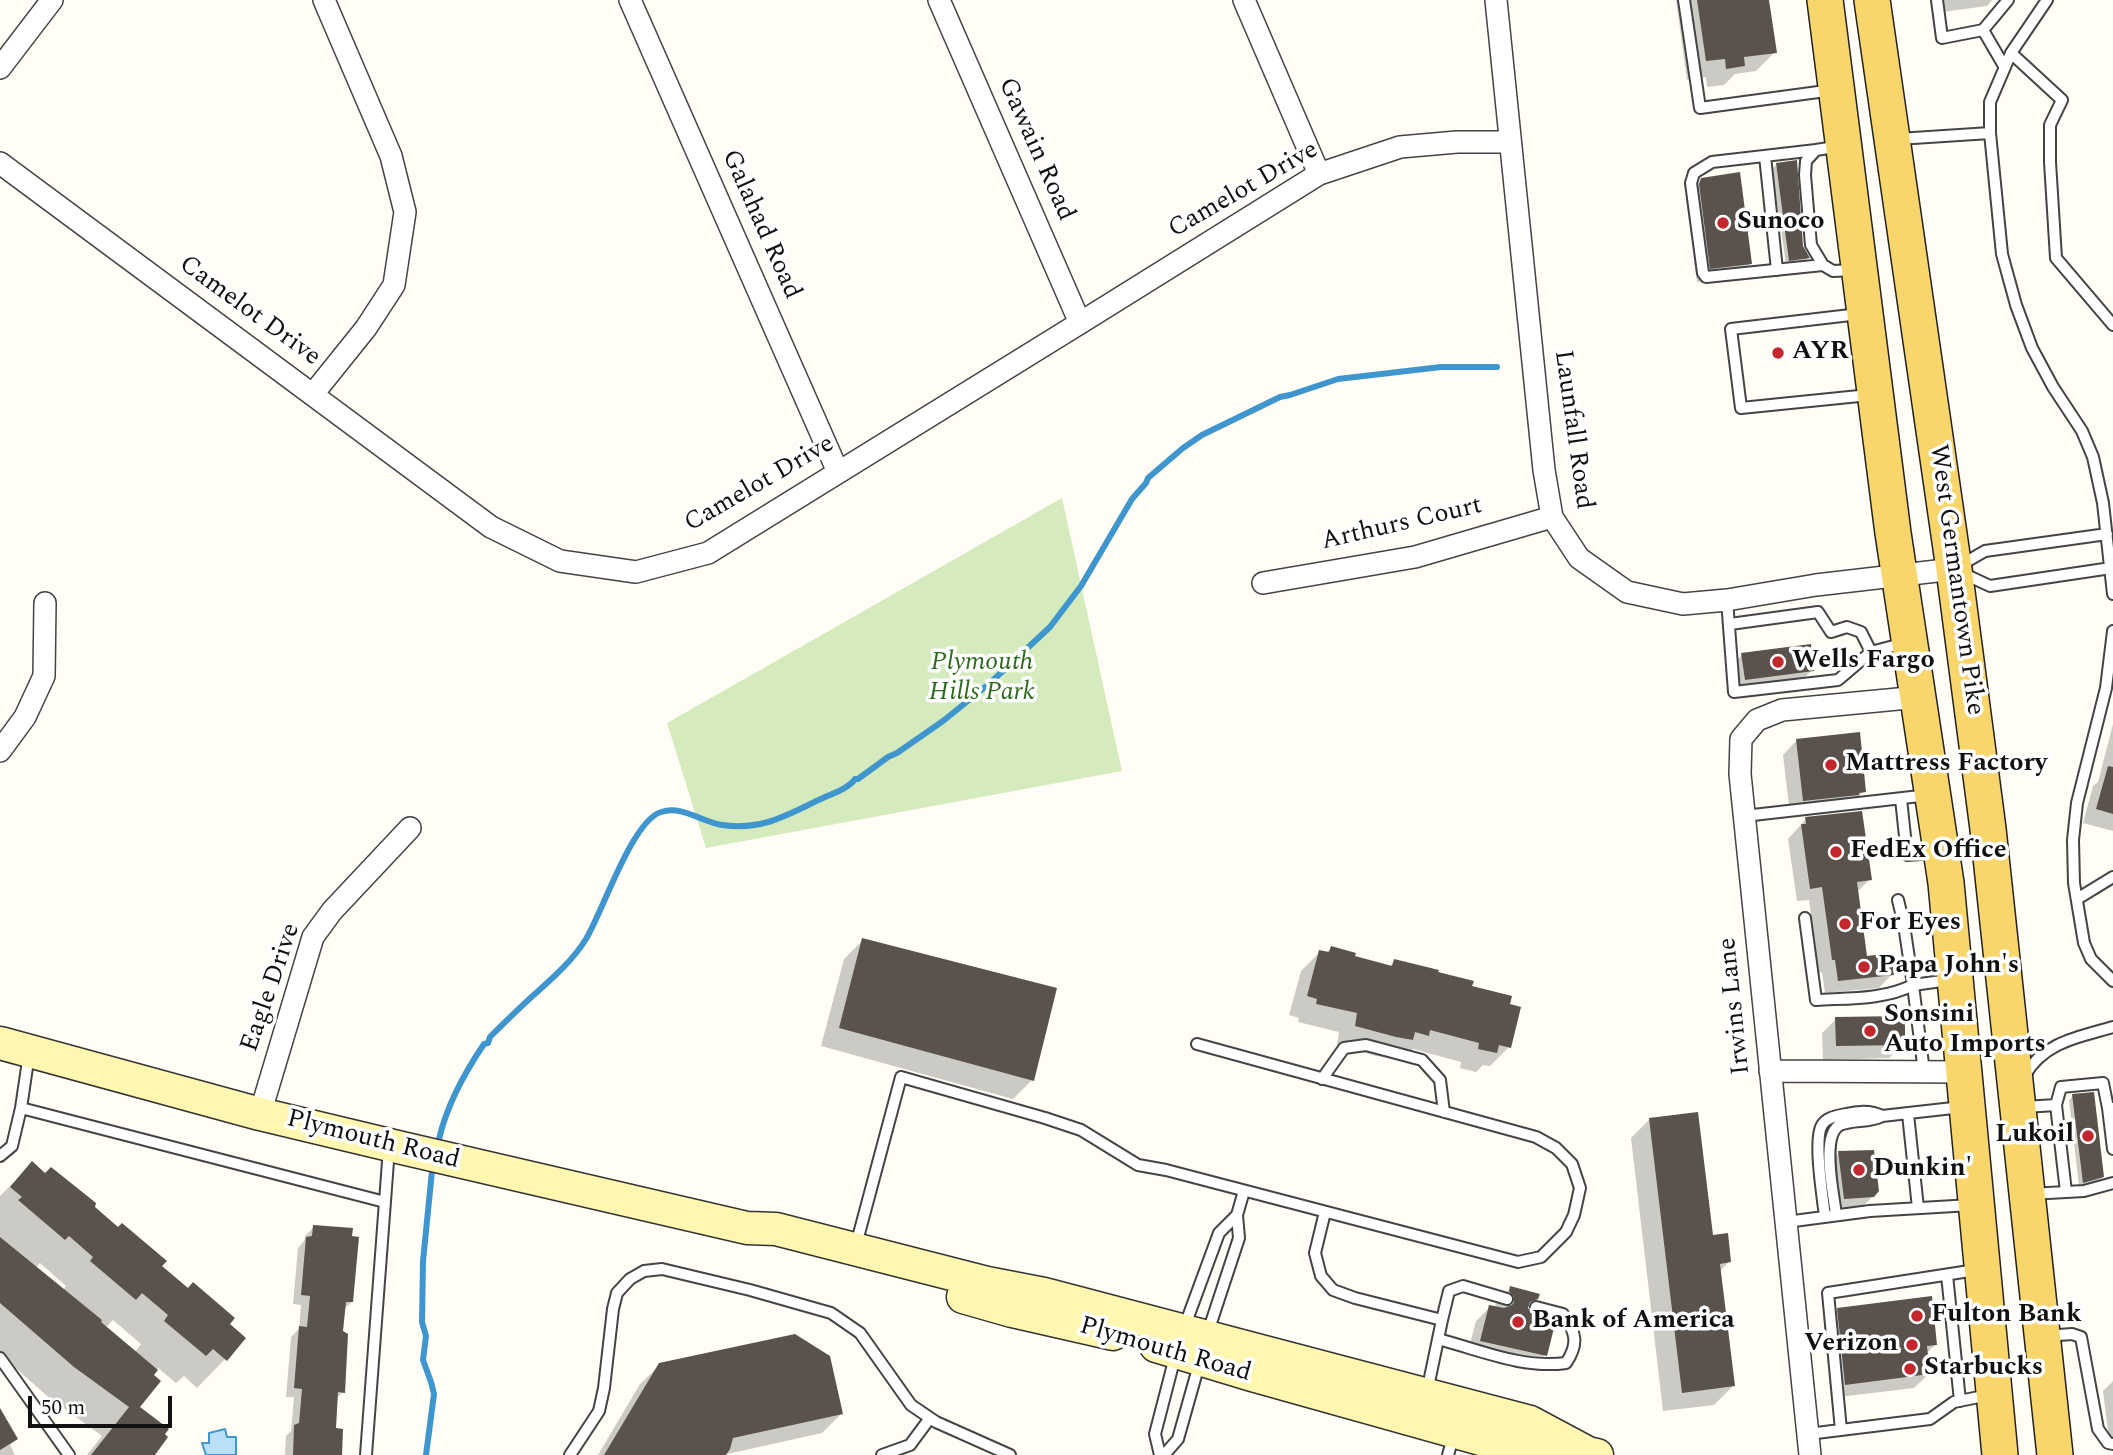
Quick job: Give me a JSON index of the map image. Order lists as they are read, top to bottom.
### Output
{
  "streets": {
    "main road": ["West Germantown Pike", "Plymouth Road"],
    "street": [
      "Gawain Road",
      "Camelot Drive",
      "Galahad Road",
      "Launfall Road",
      "Arthurs Court",
      "Eagle Drive",
      "Irwins Lane"
    ]
  },
  "crossings": [
    ["Gawain Road", "Camelot Drive"],
    ["Camelot Drive", "Galahad Road"],
    ["Camelot Drive", "Launfall Road"],
    ["Launfall Road", "Arthurs Court"],
    ["Launfall Road", "West Germantown Pike"],
    ["West Germantown Pike", "Irwins Lane"],
    ["Eagle Drive", "Plymouth Road"]
  ],
  "parks": ["Plymouth Hills Park"],
  "places": [
    "Sunoco",
    "AYR",
    "Wells Fargo",
    "Mattress Factory",
    "FedEx Office",
    "For Eyes",
    "Papa John's",
    "Sonsini Auto Imports",
    "Lukoil",
    "Dunkin'",
    "Fulton Bank",
    "Bank of America",
    "Verizon",
    "Starbucks"
  ],
  "scale_bar": "50 m"
}
